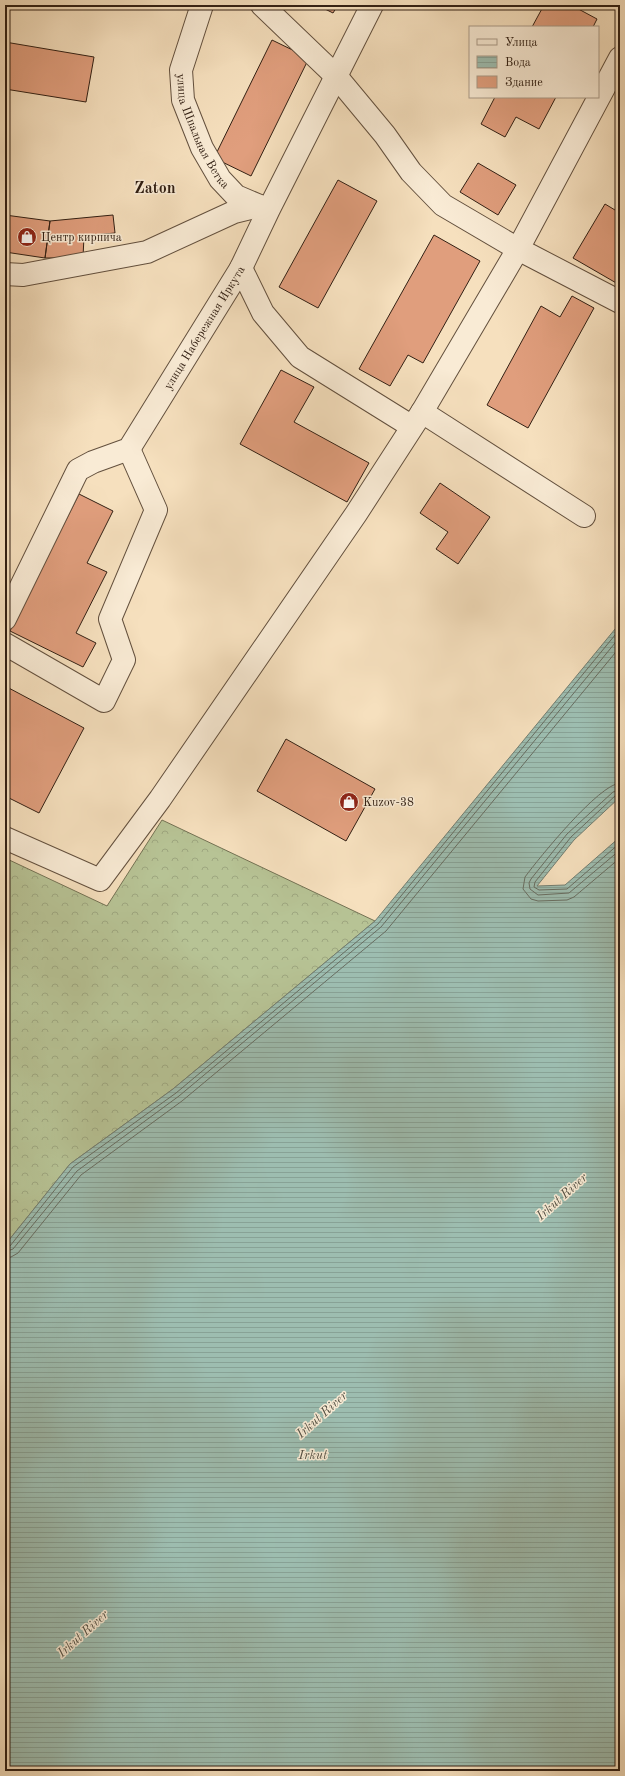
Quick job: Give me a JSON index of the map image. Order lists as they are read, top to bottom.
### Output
{
  "streets": {
    "street": ["улица Шпальная Ветка", "улица Набережная Иркута"]
  },
  "crossings": [
    ["улица Шпальная Ветка", "улица Набережная Иркута"]
  ],
  "districts": ["Zaton"],
  "water": ["Irkut River", "Irkut"],
  "places": {
    "shop": ["Центр кирпича", "Kuzov-38"]
  },
  "legend": ["Улица", "Вода", "Здание"]
}
